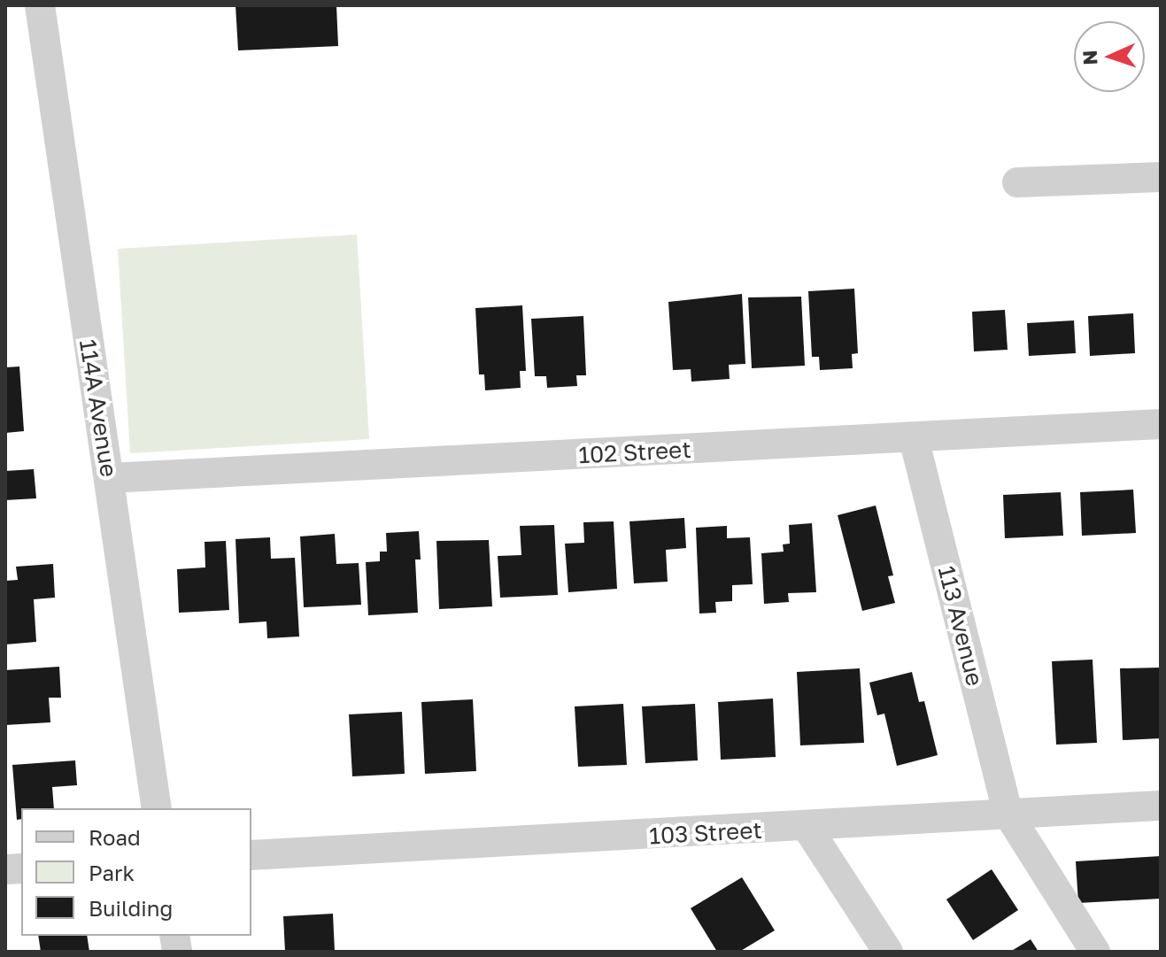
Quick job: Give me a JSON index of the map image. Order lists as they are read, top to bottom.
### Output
{
  "streets": {
    "street": [
      "114A Avenue",
      "102 Street",
      "113 Avenue",
      "103 Street"
    ]
  },
  "crossings": [
    ["114A Avenue", "102 Street"],
    ["102 Street", "113 Avenue"],
    ["113 Avenue", "103 Street"]
  ],
  "legend": ["Road", "Park", "Building"],
  "north": "left"
}
